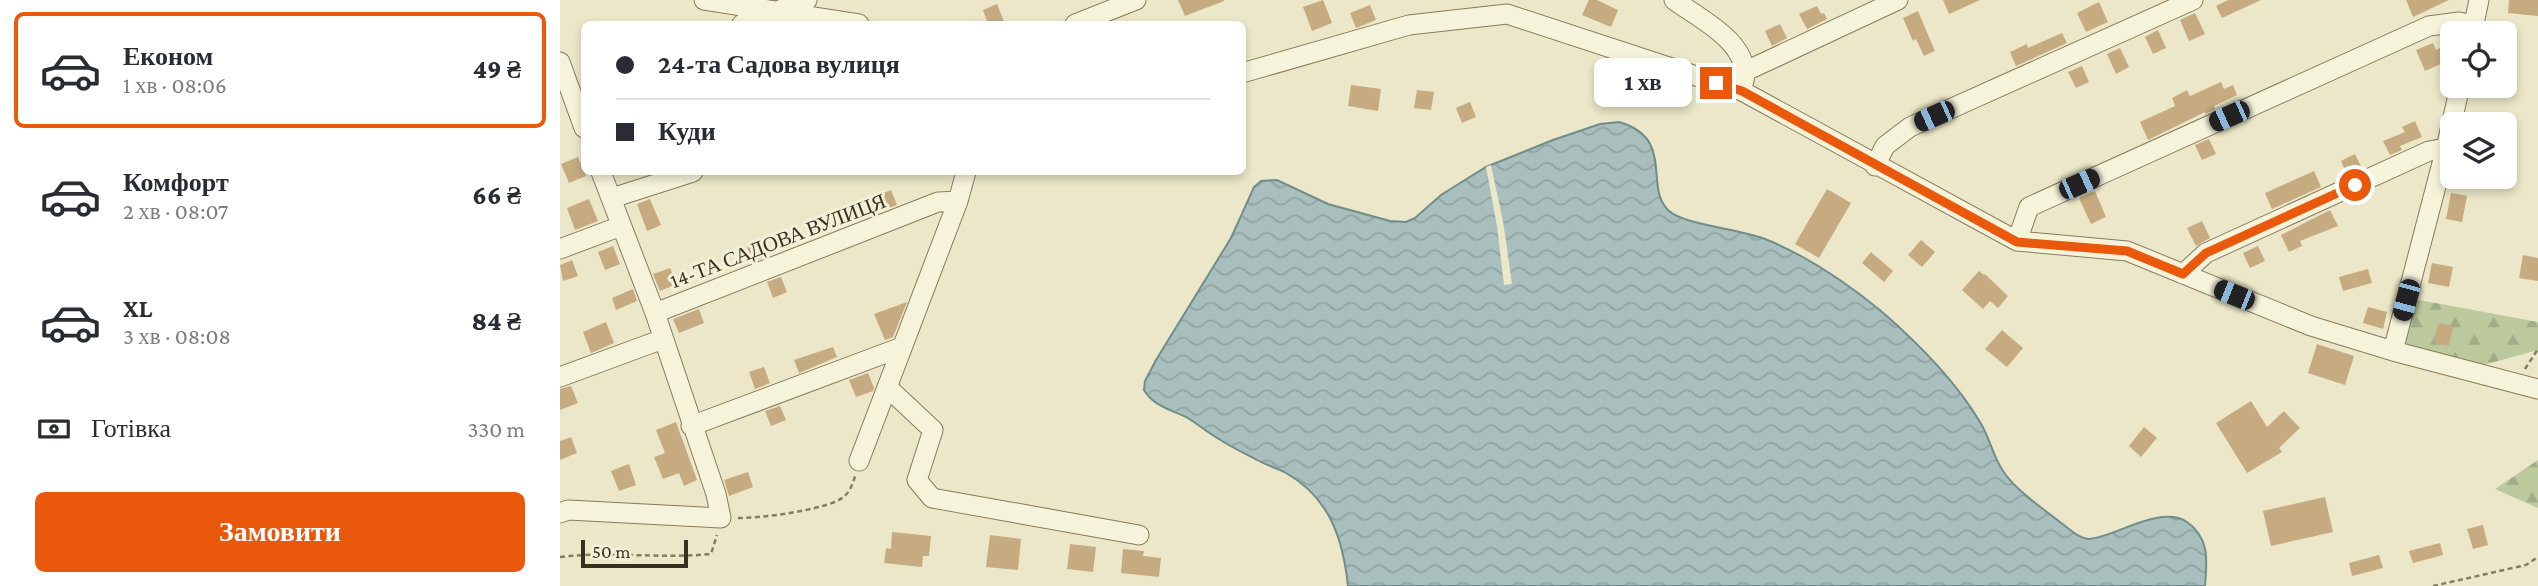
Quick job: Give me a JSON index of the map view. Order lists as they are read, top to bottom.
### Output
{
  "streets": {
    "street": ["14-ТА САДОВА ВУЛИЦЯ"]
  },
  "scale_bar": "50 m",
  "page": {
    "list": [
      {
        "name": "Економ",
        "note": "1 хв · 08:06",
        "value": "49 ₴"
      },
      {
        "name": "Комфорт",
        "note": "2 хв · 08:07",
        "value": "66 ₴"
      },
      {
        "name": "XL",
        "note": "3 хв · 08:08",
        "value": "84 ₴"
      }
    ],
    "banner": ["24-та Садова вулиця", "Куди"],
    "bubble": "1 хв",
    "pay": ["Готівка", "330 m"],
    "buttons": "Замовити",
    "scale": "50 m"
  }
}
